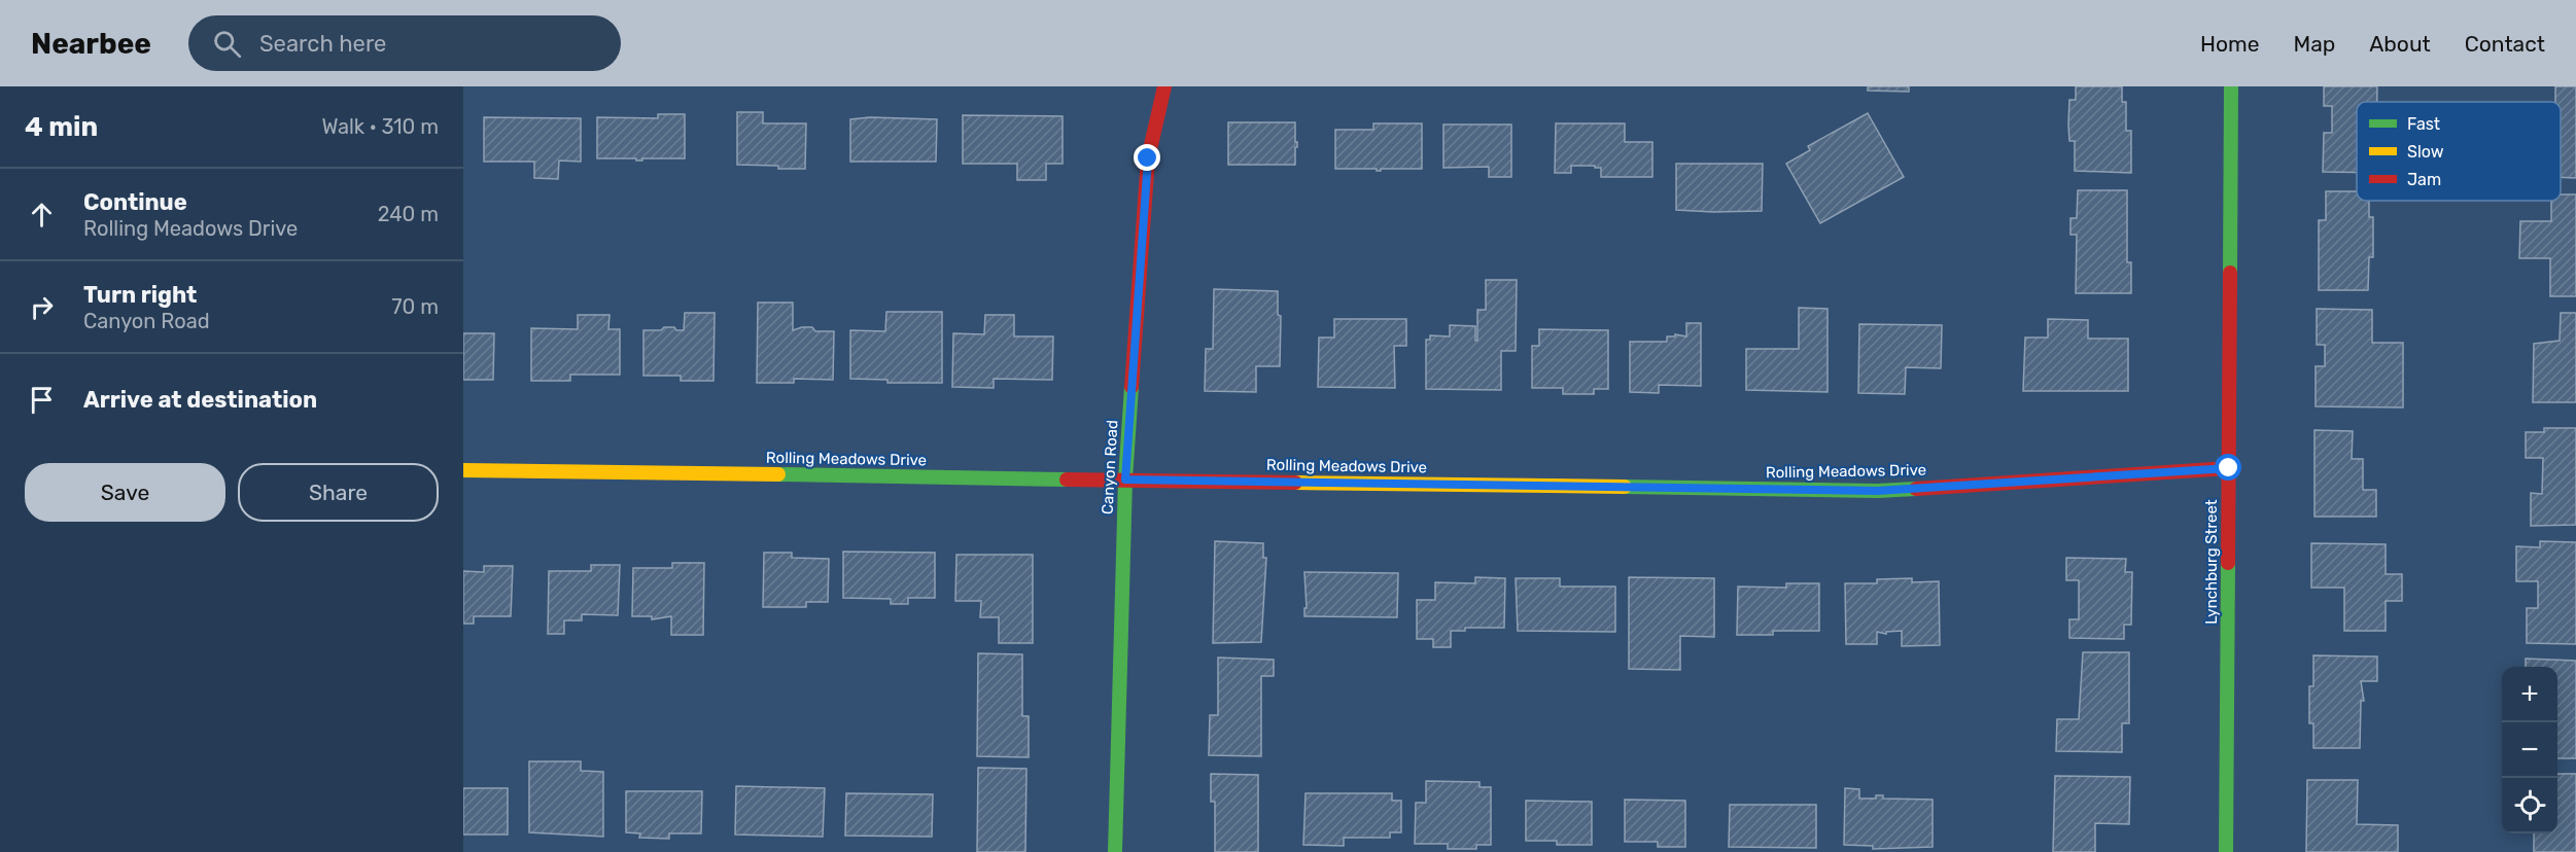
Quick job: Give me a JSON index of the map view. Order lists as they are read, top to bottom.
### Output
{
  "streets": {
    "street": ["Rolling Meadows Drive", "Canyon Road", "Lynchburg Street"]
  },
  "crossings": [
    ["Rolling Meadows Drive", "Canyon Road"],
    ["Rolling Meadows Drive", "Lynchburg Street"]
  ],
  "legend": ["Fast", "Slow", "Jam"],
  "page": {
    "header": "Nearbee",
    "search": "Search here",
    "nav": [
      "Home",
      "Map",
      "About",
      "Contact"
    ],
    "heading": ["4 min", "Walk · 310 m"],
    "list": [
      ["Continue", "Rolling Meadows Drive", "240 m"],
      ["Turn right", "Canyon Road", "70 m"],
      "Arrive at destination"
    ],
    "buttons": ["Save", "Share"],
    "map_buttons": ["+", "−"]
  }
}
